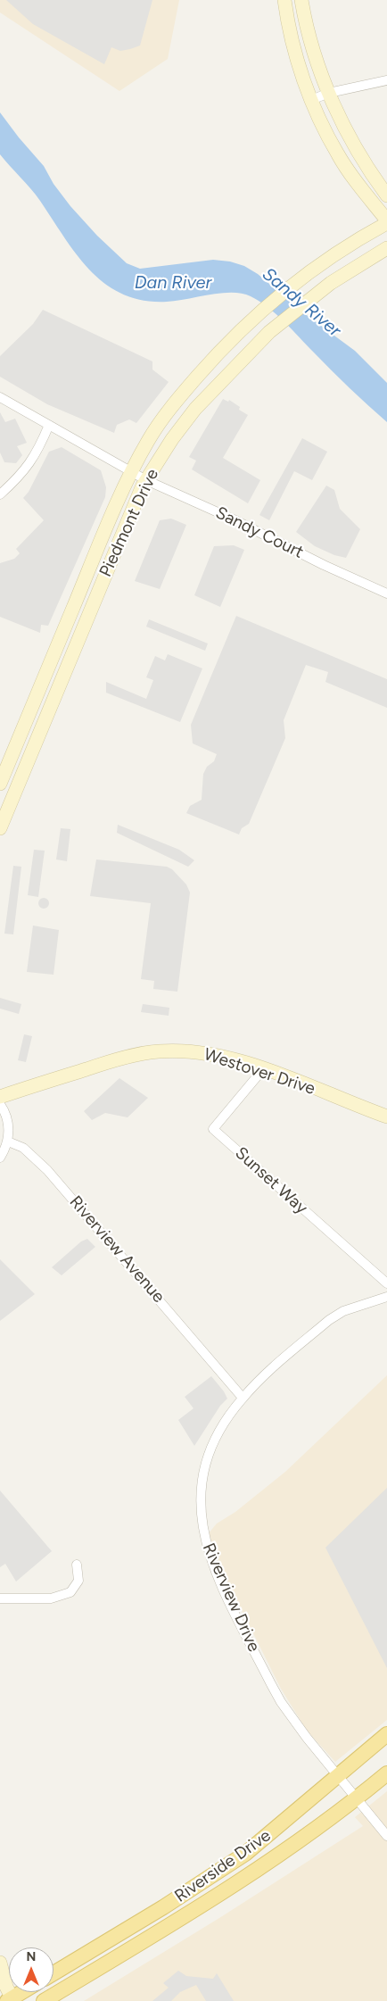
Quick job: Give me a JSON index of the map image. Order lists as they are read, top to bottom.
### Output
{
  "streets": {
    "main road": ["Piedmont Drive", "Westover Drive", "Riverside Drive"],
    "street": [
      "Sandy Court",
      "Sunset Way",
      "Riverview Avenue",
      "Riverview Drive"
    ]
  },
  "crossings": [
    ["Piedmont Drive", "Sandy Court"],
    ["Westover Drive", "Sunset Way"],
    ["Riverview Avenue", "Riverview Drive"],
    ["Riverview Drive", "Riverside Drive"]
  ],
  "water": ["Dan River", "Sandy River"],
  "north": "top"
}
